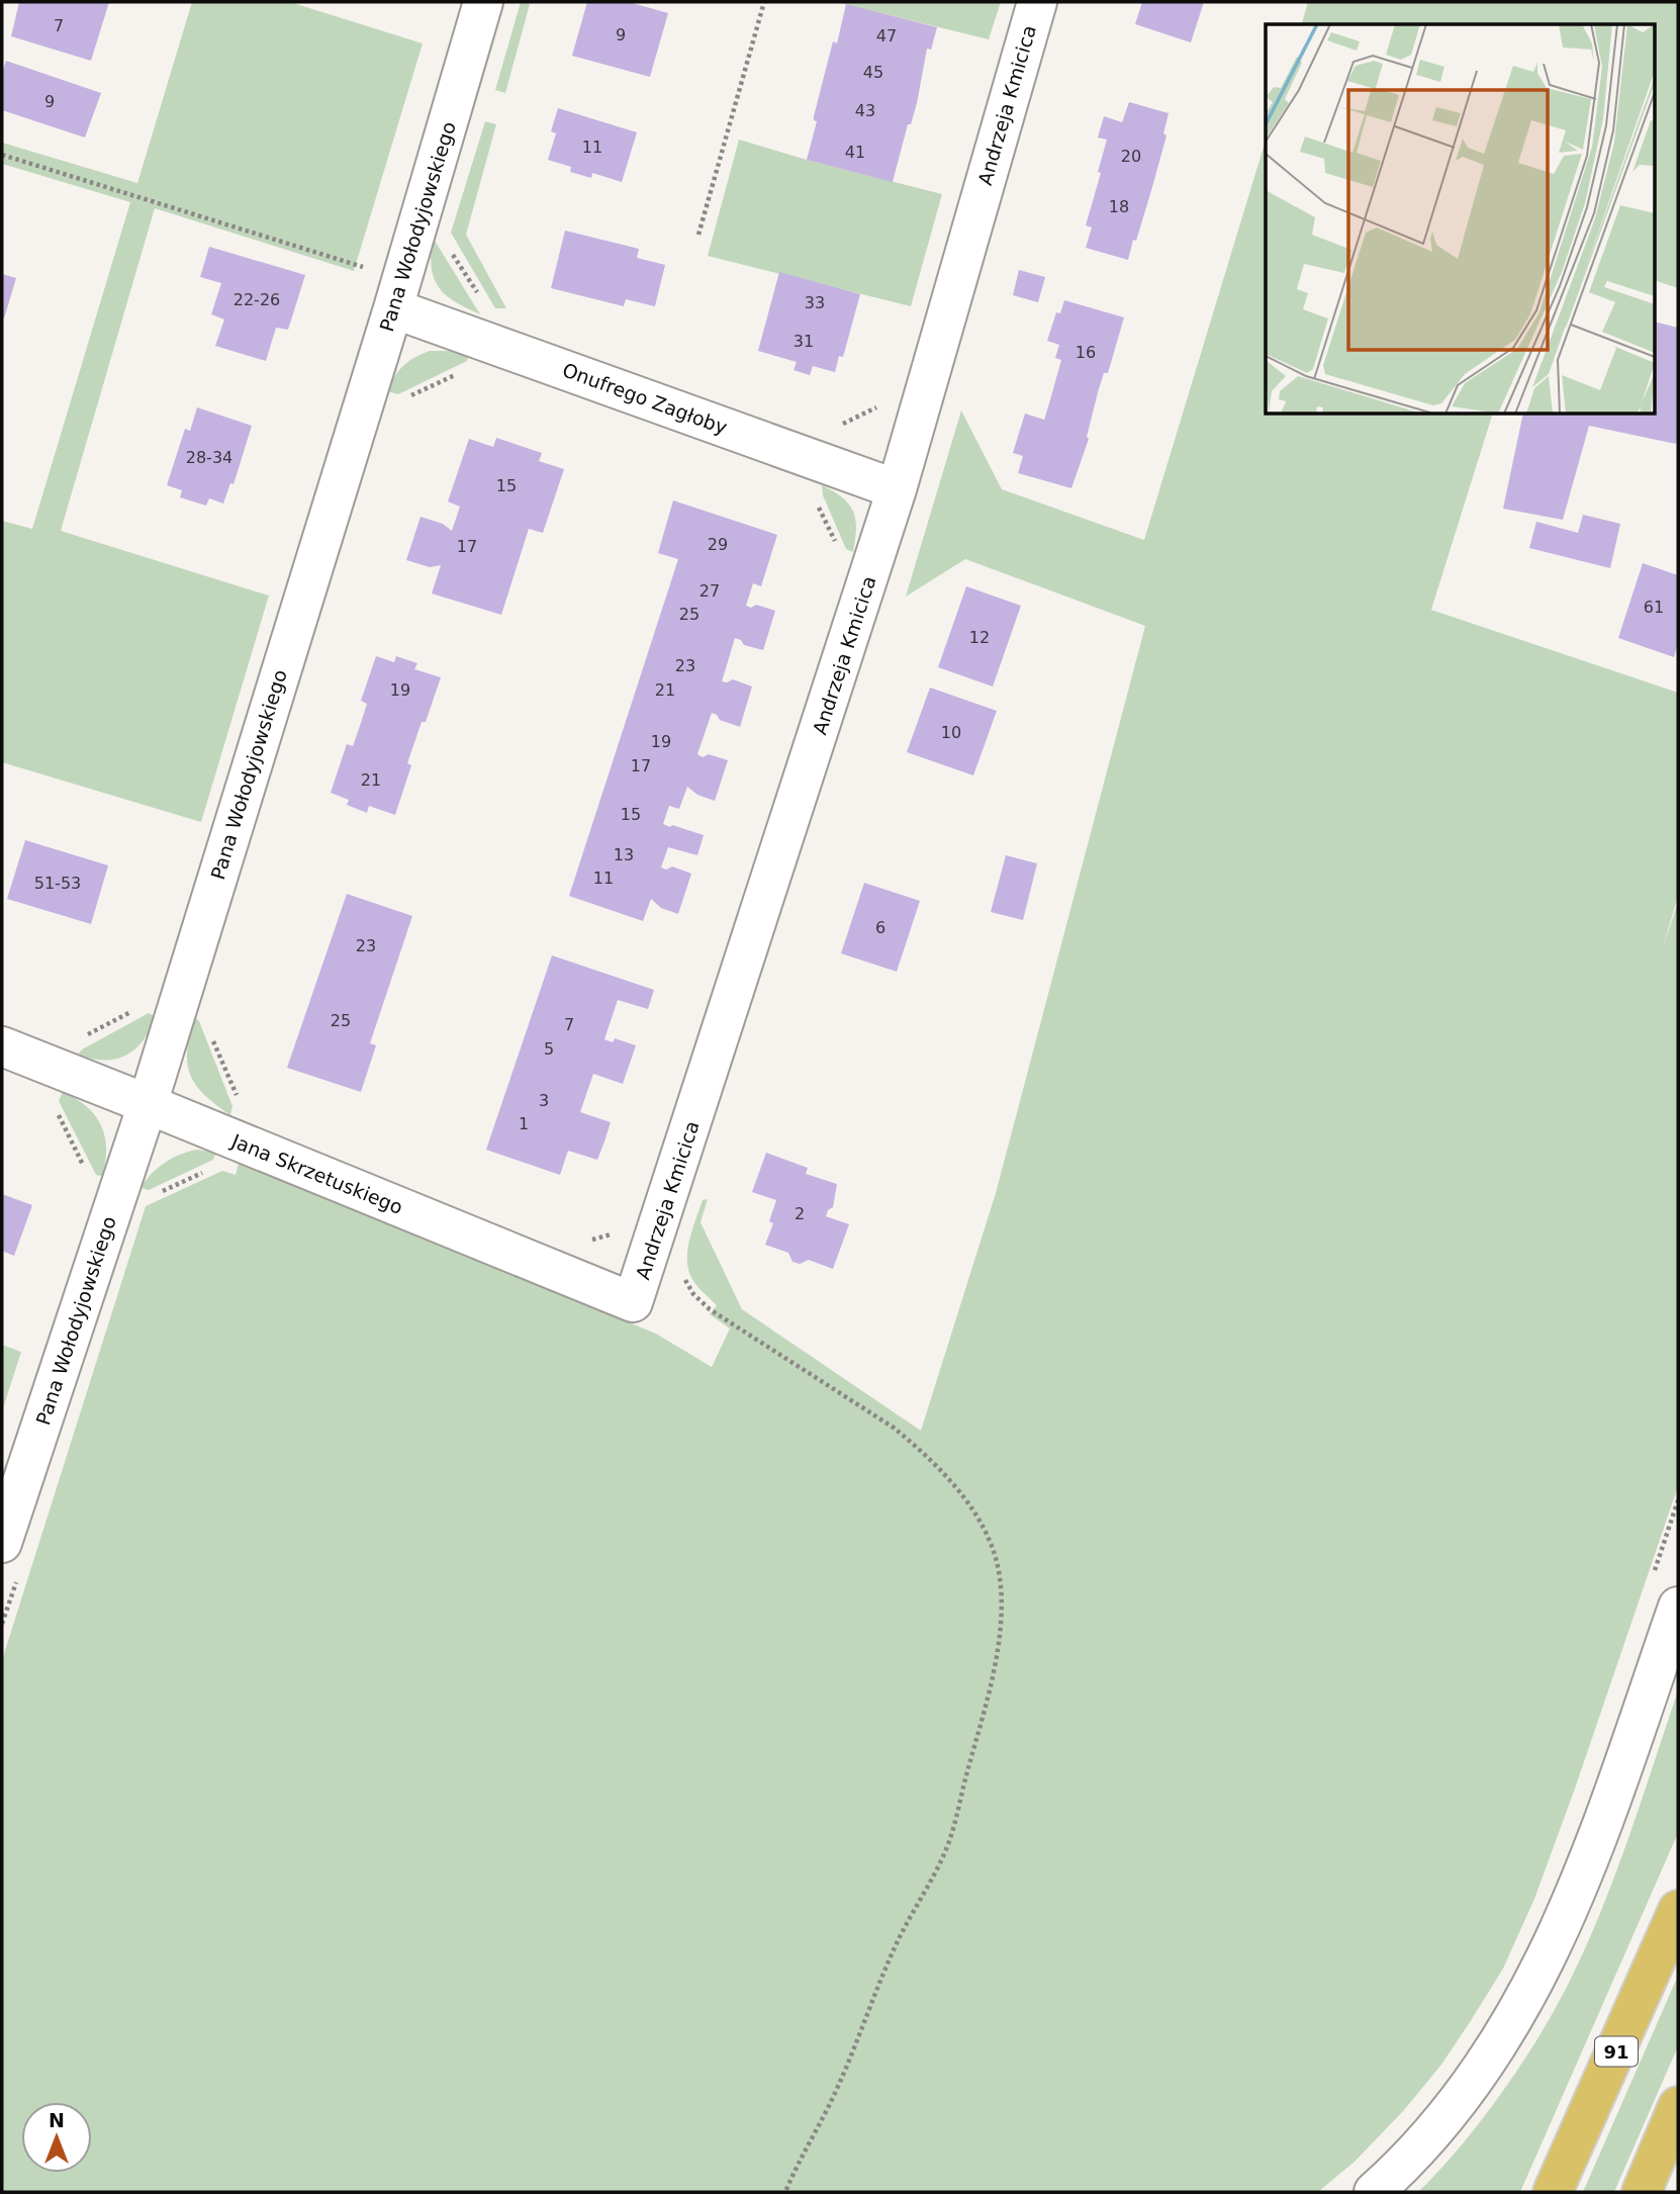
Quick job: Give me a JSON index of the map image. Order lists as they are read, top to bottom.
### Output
{
  "streets": {
    "main road": ["91"],
    "street": [
      "Andrzeja Kmicica",
      "Pana Wołodyjowskiego",
      "Onufrego Zagłoby",
      "Jana Skrzetuskiego"
    ]
  },
  "crossings": [
    ["Andrzeja Kmicica", "Onufrego Zagłoby"],
    ["Andrzeja Kmicica", "Jana Skrzetuskiego"],
    ["Pana Wołodyjowskiego", "Onufrego Zagłoby"],
    ["Pana Wołodyjowskiego", "Jana Skrzetuskiego"]
  ],
  "house_numbers": [
    "7",
    "9",
    "47",
    "45",
    "9",
    "43",
    "11",
    "41",
    "20",
    "18",
    "22-26",
    "33",
    "31",
    "16",
    "28-34",
    "15",
    "29",
    "17",
    "27",
    "61",
    "25",
    "12",
    "23",
    "19",
    "21",
    "10",
    "19",
    "17",
    "21",
    "15",
    "13",
    "11",
    "51-53",
    "6",
    "23",
    "25",
    "7",
    "5",
    "3",
    "1",
    "2"
  ],
  "north": "top"
}
